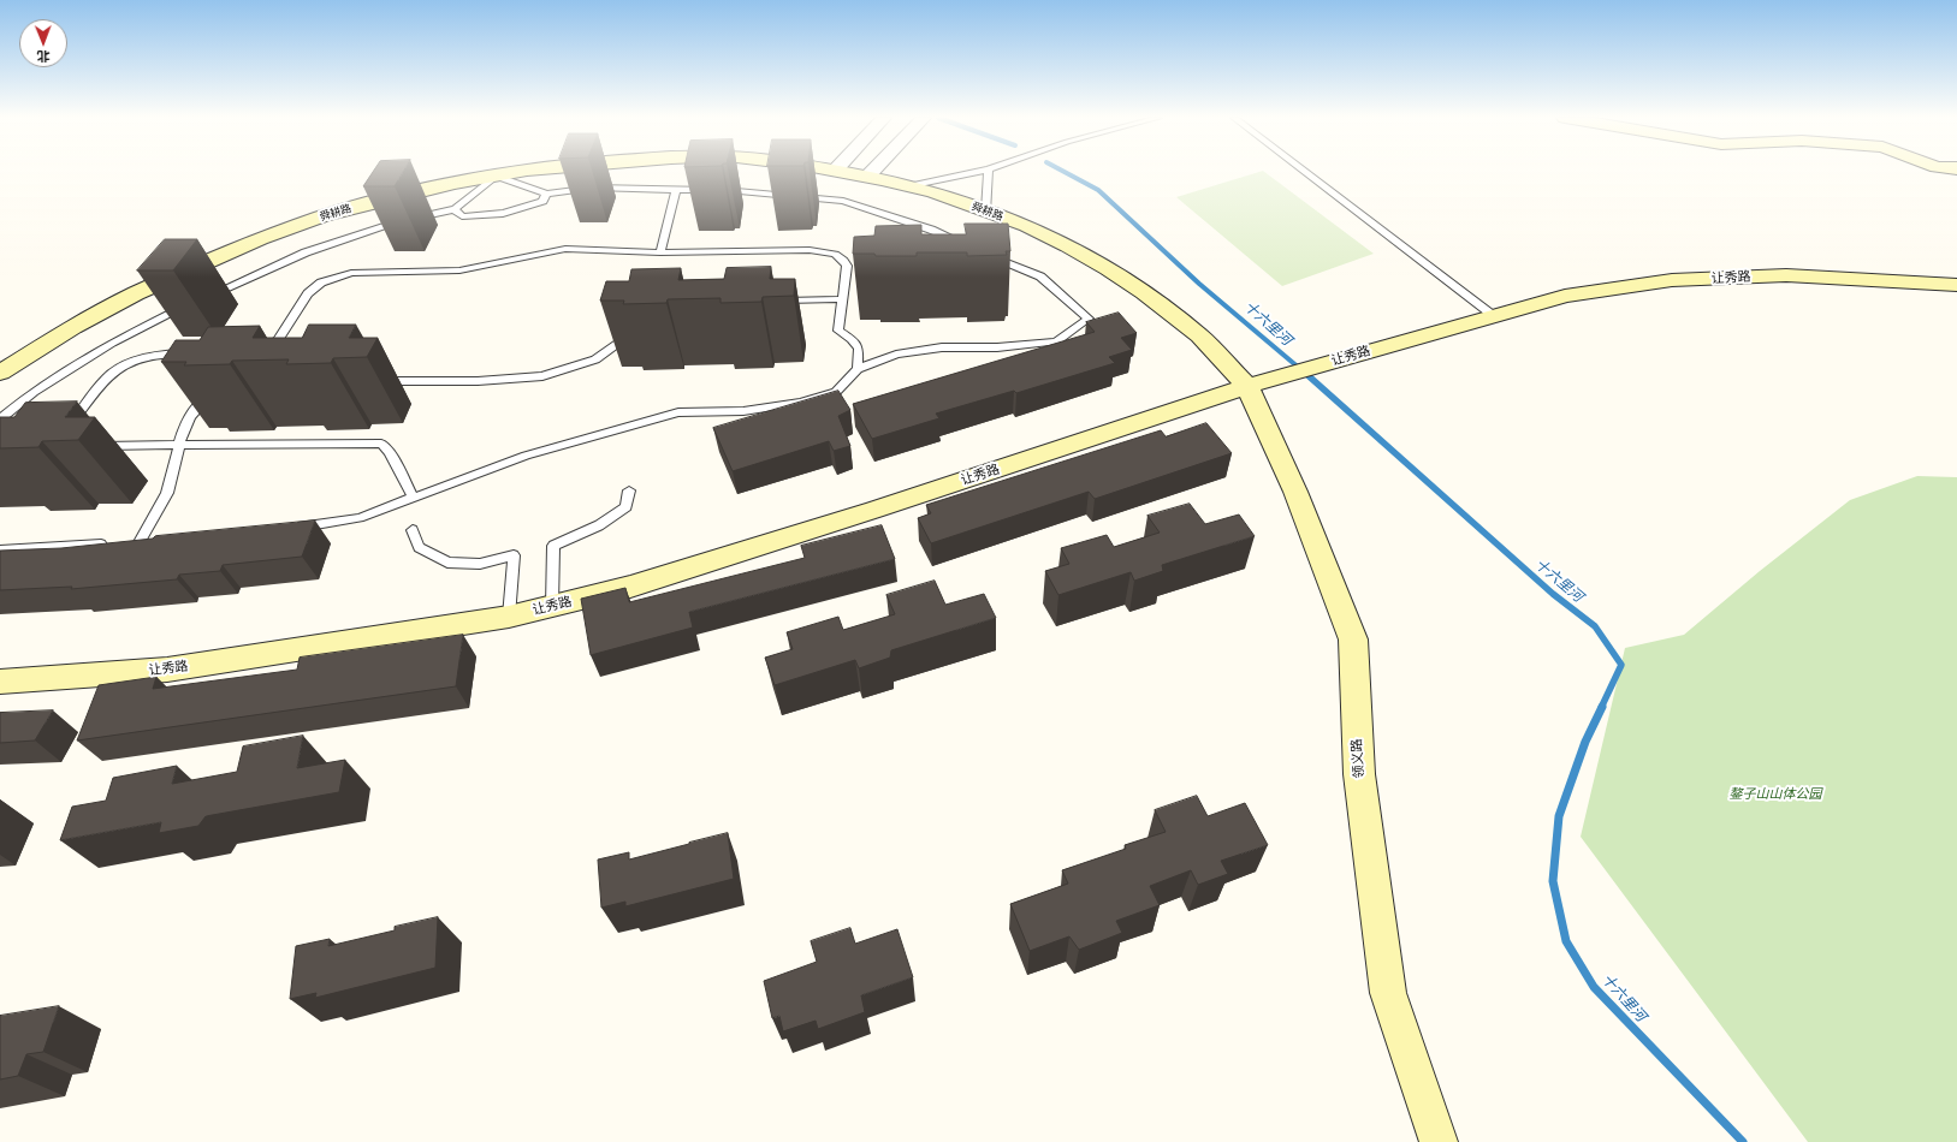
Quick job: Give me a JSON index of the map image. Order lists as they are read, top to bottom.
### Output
{
  "streets": {
    "street": ["舜耕路", "让秀路", "领义路"]
  },
  "crossings": [
    ["舜耕路", "让秀路"],
    ["舜耕路", "领义路"],
    ["让秀路", "领义路"]
  ],
  "water": ["十六里河"],
  "parks": ["鏊子山山体公园"],
  "north": "bottom"
}
